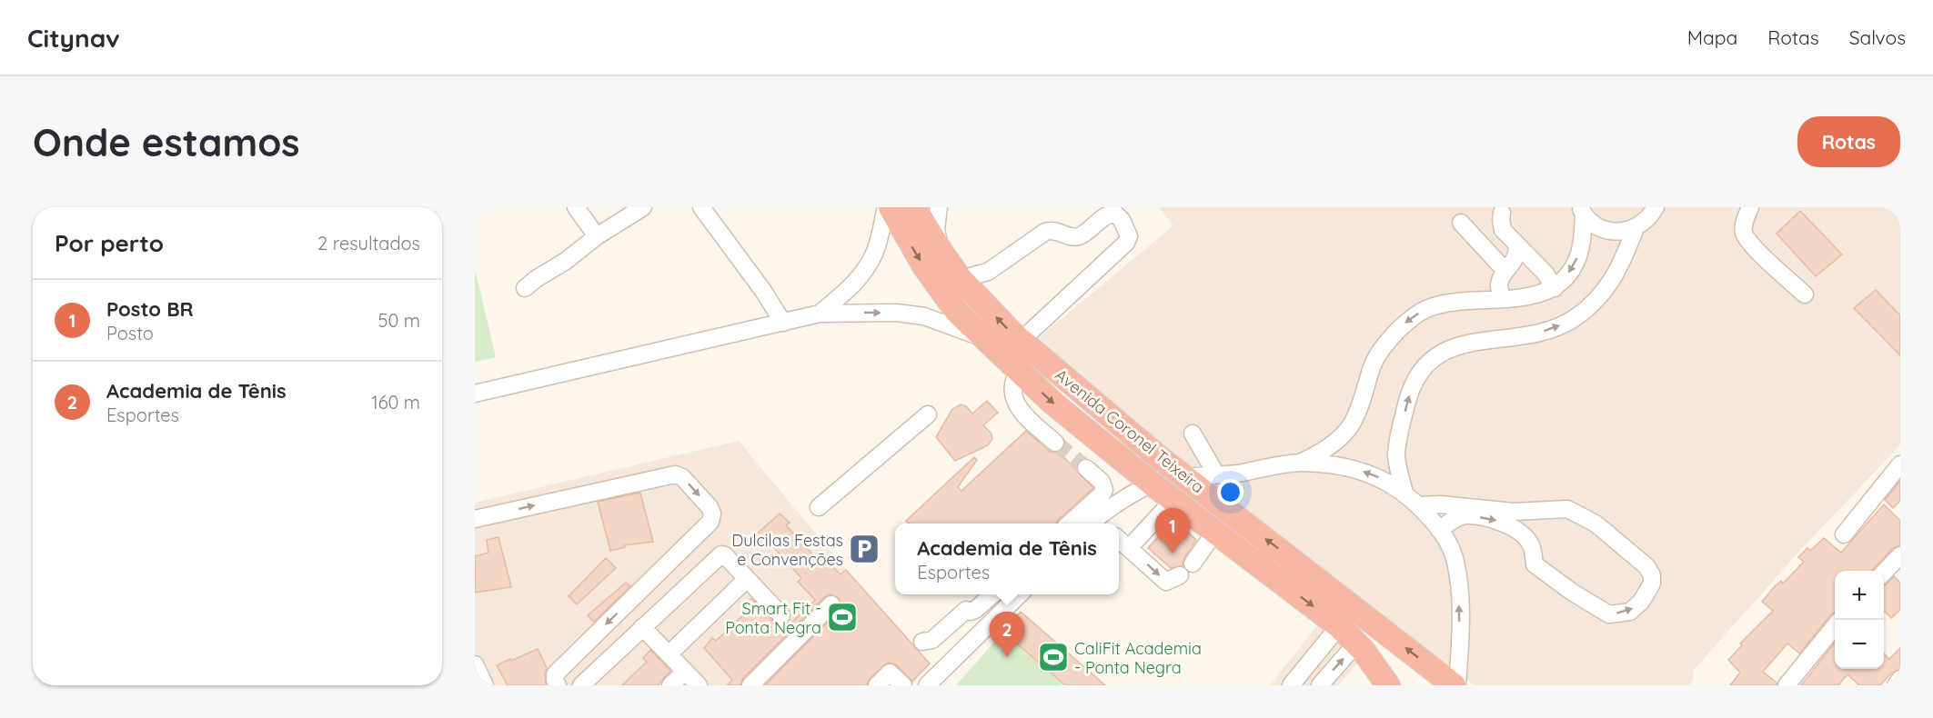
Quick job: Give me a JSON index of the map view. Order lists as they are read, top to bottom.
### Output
{
  "streets": {
    "highway": ["Avenida Coronel Teixeira"]
  },
  "places": {
    "parking": ["Dulcilas Festas e Convenções"],
    "sports": ["Smart Fit - Ponta Negra", "CaliFit Academia - Ponta Negra"]
  },
  "page": {
    "header": "Citynav",
    "nav": ["Mapa", "Rotas", "Salvos"],
    "buttons": "Rotas",
    "title": "Onde estamos",
    "heading": ["Por perto", "2 resultados"],
    "list": [
      {
        "mark": "1",
        "name": "Posto BR",
        "note": "Posto",
        "value": "50 m"
      },
      {
        "mark": "2",
        "name": "Academia de Tênis",
        "note": "Esportes",
        "value": "160 m"
      }
    ],
    "pins": ["1", "2"],
    "popup": ["Academia de Tênis", "Esportes"],
    "map_buttons": ["+", "−"]
  }
}
